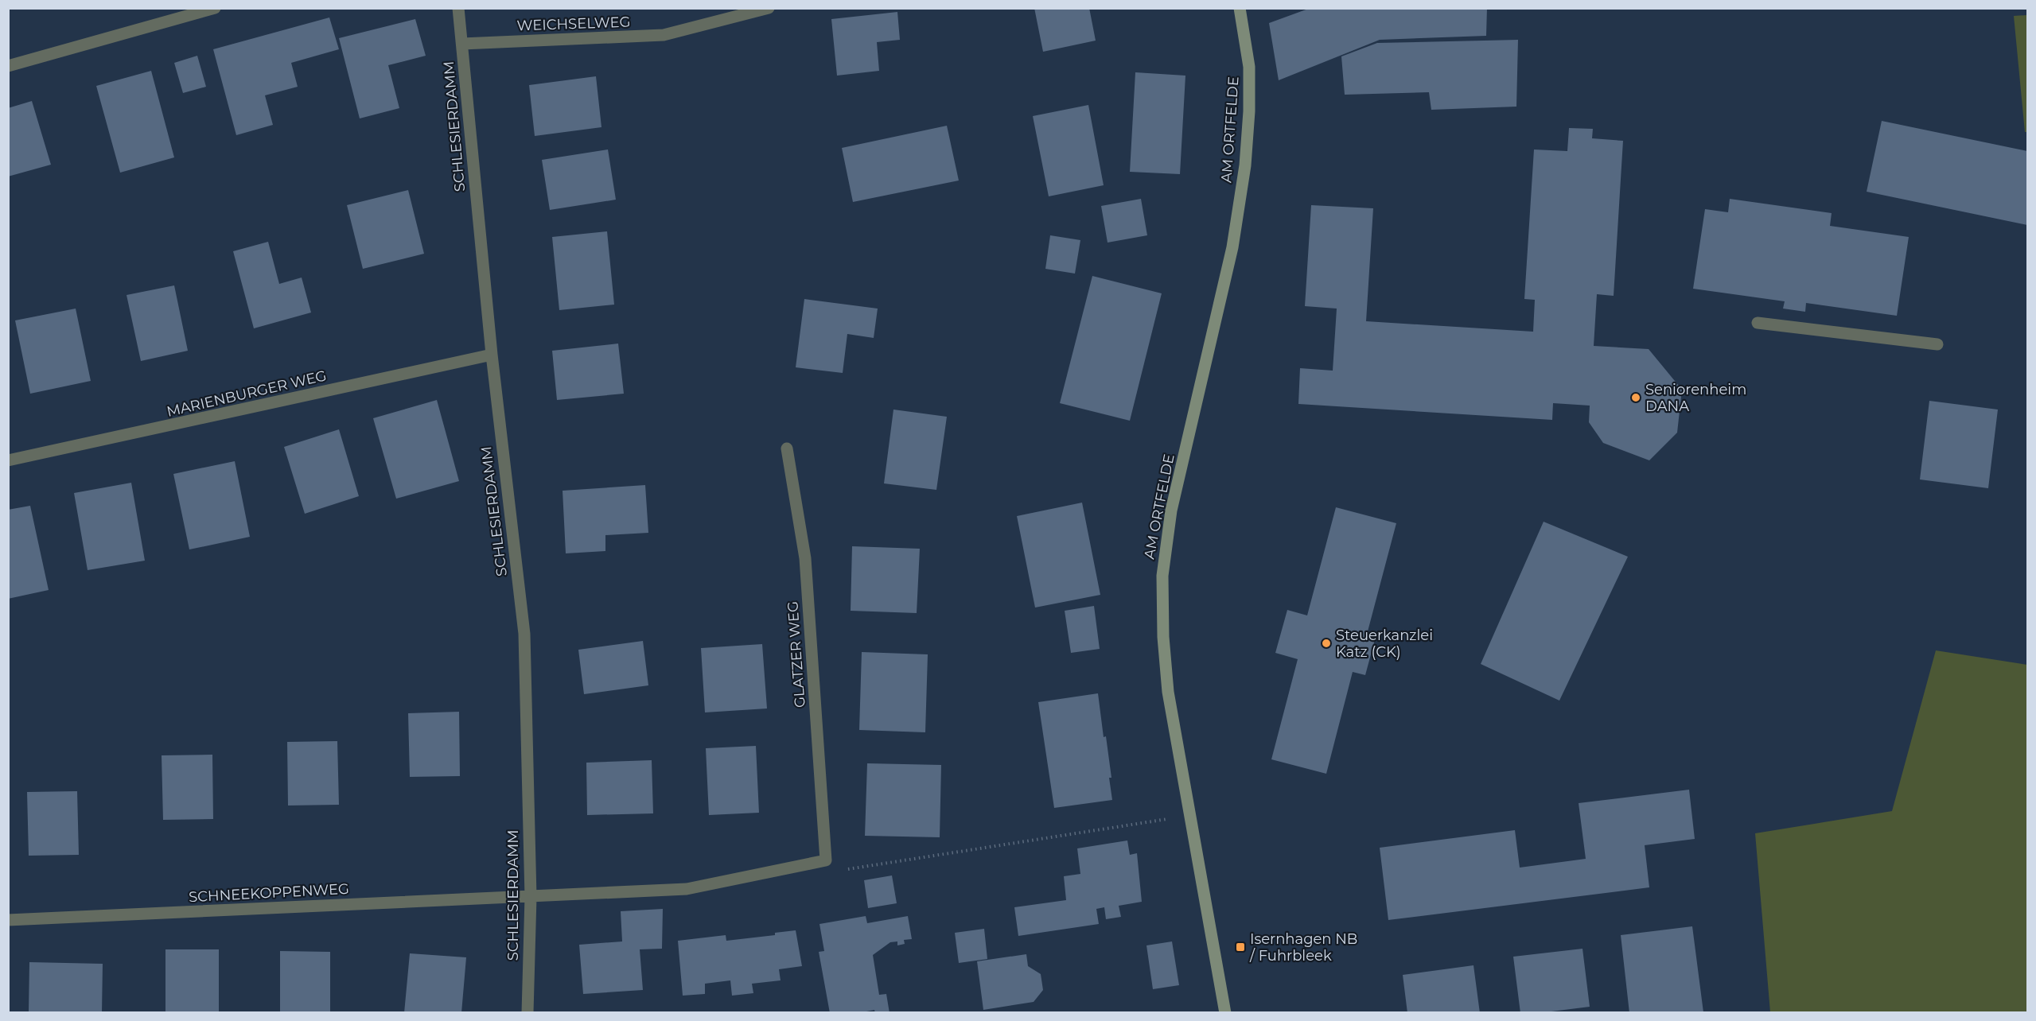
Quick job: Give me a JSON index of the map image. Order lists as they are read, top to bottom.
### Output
{
  "streets": {
    "main road": ["AM ORTFELDE"],
    "street": [
      "WEICHSELWEG",
      "SCHLESIERDAMM",
      "MARIENBURGER WEG",
      "GLATZER WEG",
      "SCHNEEKOPPENWEG"
    ]
  },
  "crossings": [
    ["WEICHSELWEG", "SCHLESIERDAMM"],
    ["SCHLESIERDAMM", "MARIENBURGER WEG"],
    ["SCHLESIERDAMM", "SCHNEEKOPPENWEG"]
  ],
  "places": {
    "other": ["Seniorenheim DANA", "Steuerkanzlei Katz (CK)"],
    "transit": ["Isernhagen NB / Fuhrbleek"]
  }
}
